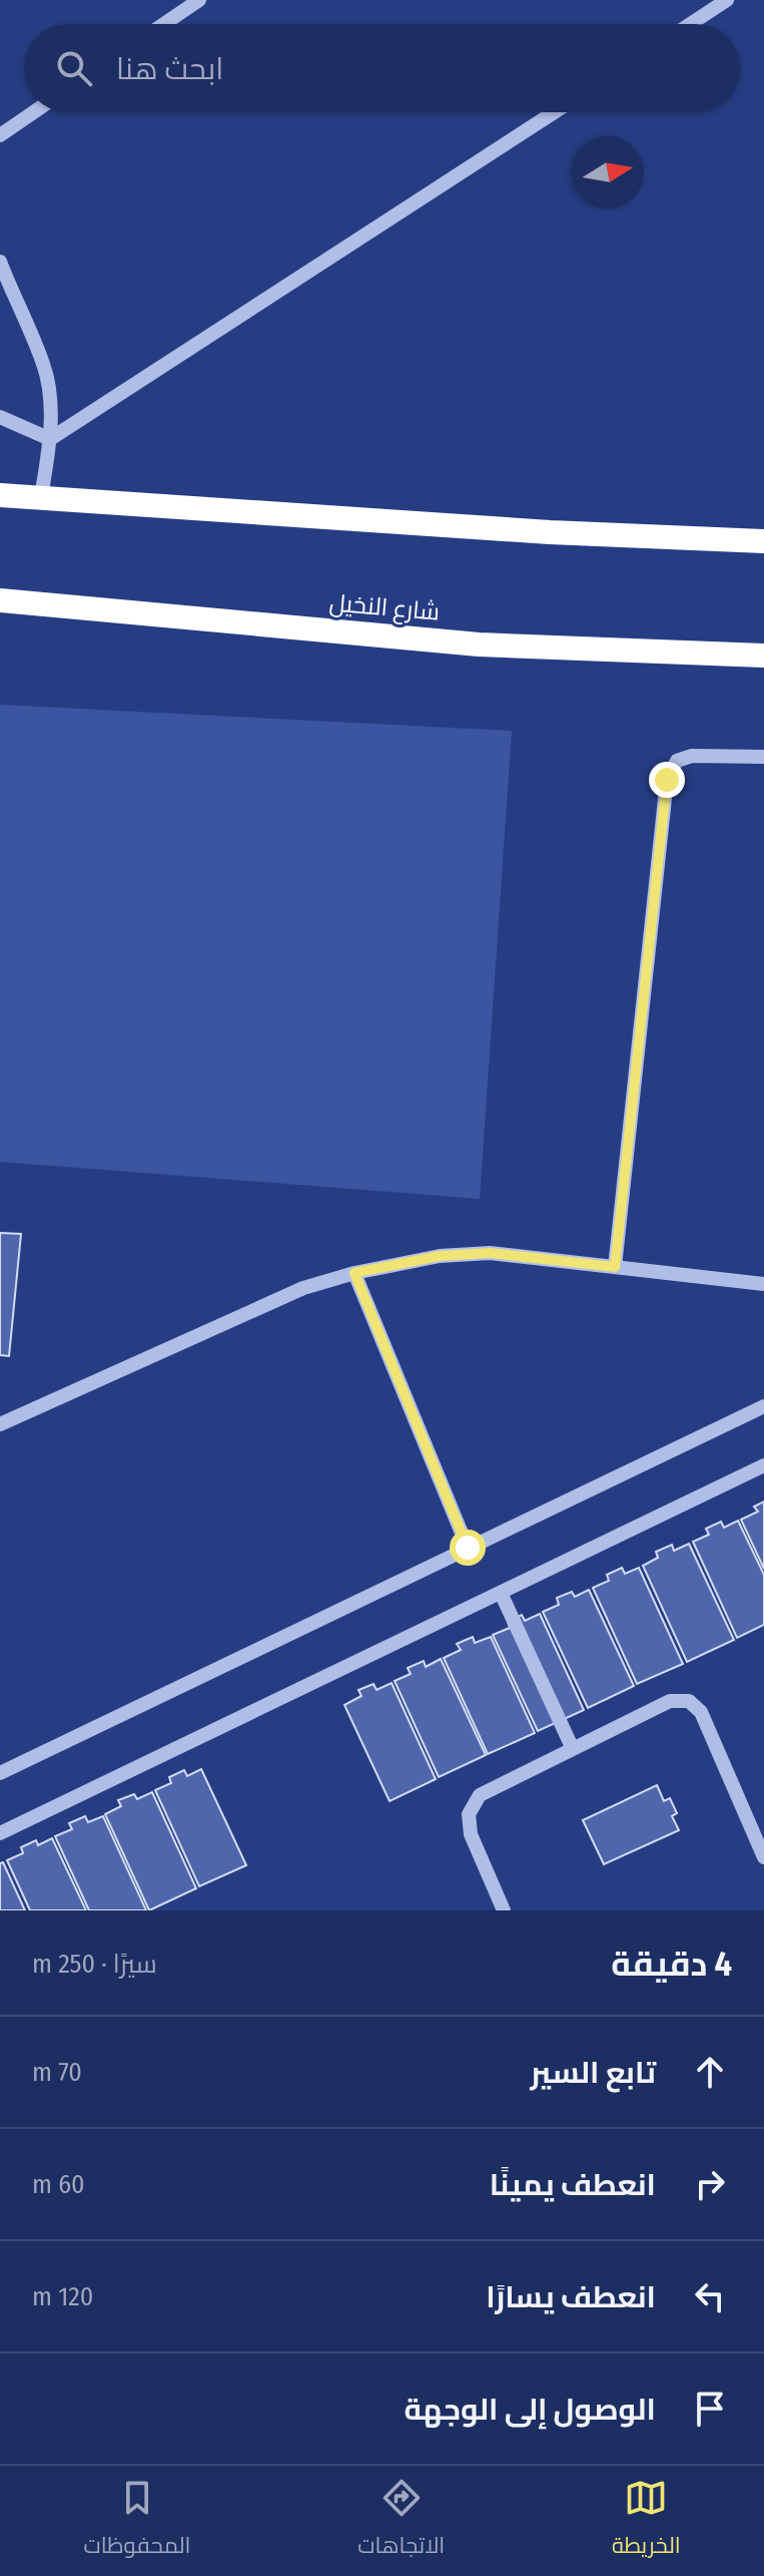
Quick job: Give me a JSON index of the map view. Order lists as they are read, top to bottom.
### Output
{
  "streets": {
    "highway": ["شارع النخيل"]
  },
  "north": "right",
  "page": {
    "search": "ابحث هنا",
    "heading": ["4 دقيقة", "سيرًا · 250 m"],
    "list": [
      ["تابع السير", "70 m"],
      ["انعطف يمينًا", "60 m"],
      ["انعطف يسارًا", "120 m"],
      "الوصول إلى الوجهة"
    ],
    "nav": ["الخريطة", "الاتجاهات", "المحفوظات"]
  }
}
